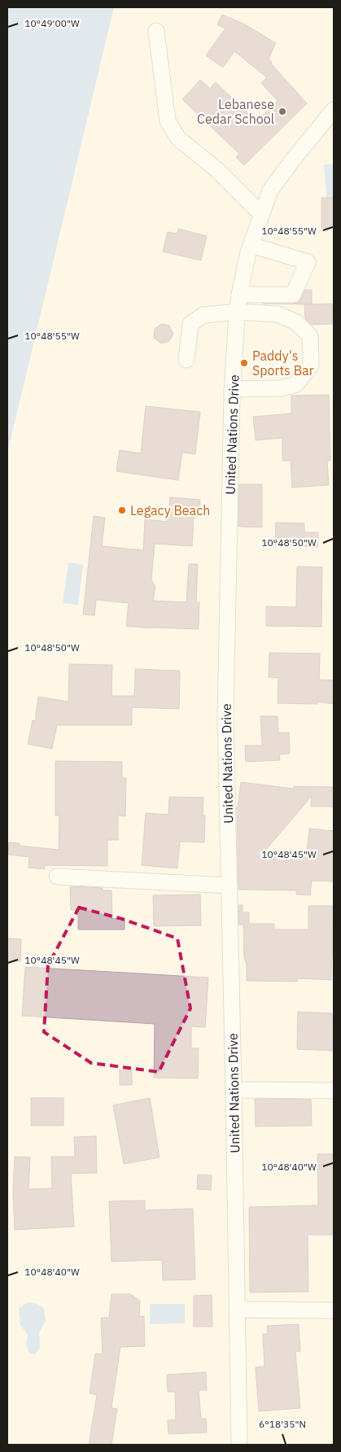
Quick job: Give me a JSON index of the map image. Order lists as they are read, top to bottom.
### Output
{
  "streets": {
    "street": ["United Nations Drive"]
  },
  "places": ["Lebanese Cedar School", "Paddy's Sports Bar", "Legacy Beach"],
  "coordinates": [
    "10°49'00\"W",
    "10°48'55\"W",
    "10°48'50\"W",
    "10°48'45\"W",
    "10°48'40\"W",
    "6°18'35\"N"
  ]
}
